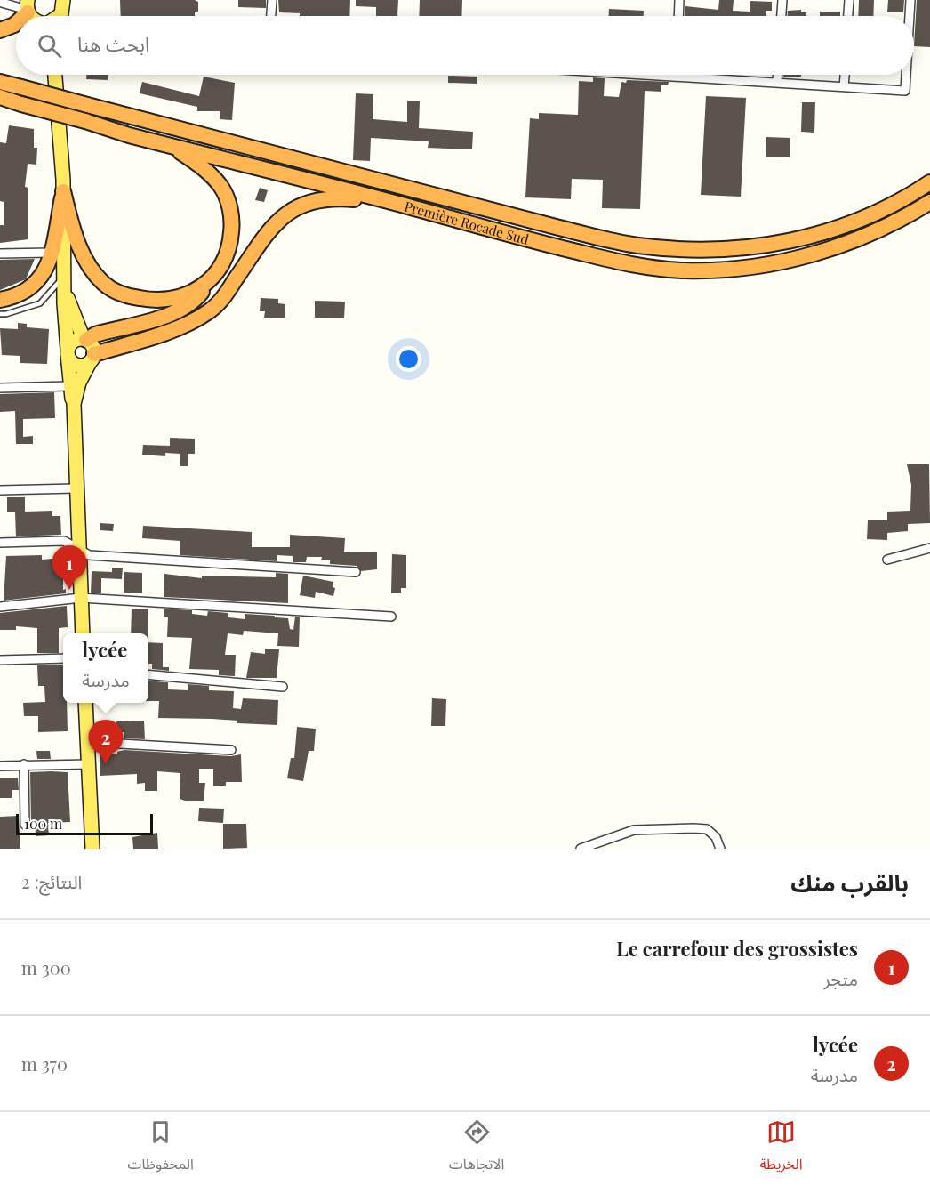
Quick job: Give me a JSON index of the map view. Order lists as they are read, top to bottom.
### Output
{
  "streets": {
    "highway": ["Première Rocade Sud"]
  },
  "scale_bar": "100 m",
  "page": {
    "search": "ابحث هنا",
    "pins": ["1", "2"],
    "popup": ["lycée", "مدرسة"],
    "scale": "100 m",
    "heading": ["بالقرب منك", "النتائج: 2"],
    "list": [
      {
        "mark": "1",
        "name": "Le carrefour des grossistes",
        "note": "متجر",
        "value": "300 m"
      },
      {
        "mark": "2",
        "name": "lycée",
        "note": "مدرسة",
        "value": "370 m"
      }
    ],
    "nav": ["الخريطة", "الاتجاهات", "المحفوظات"]
  }
}
